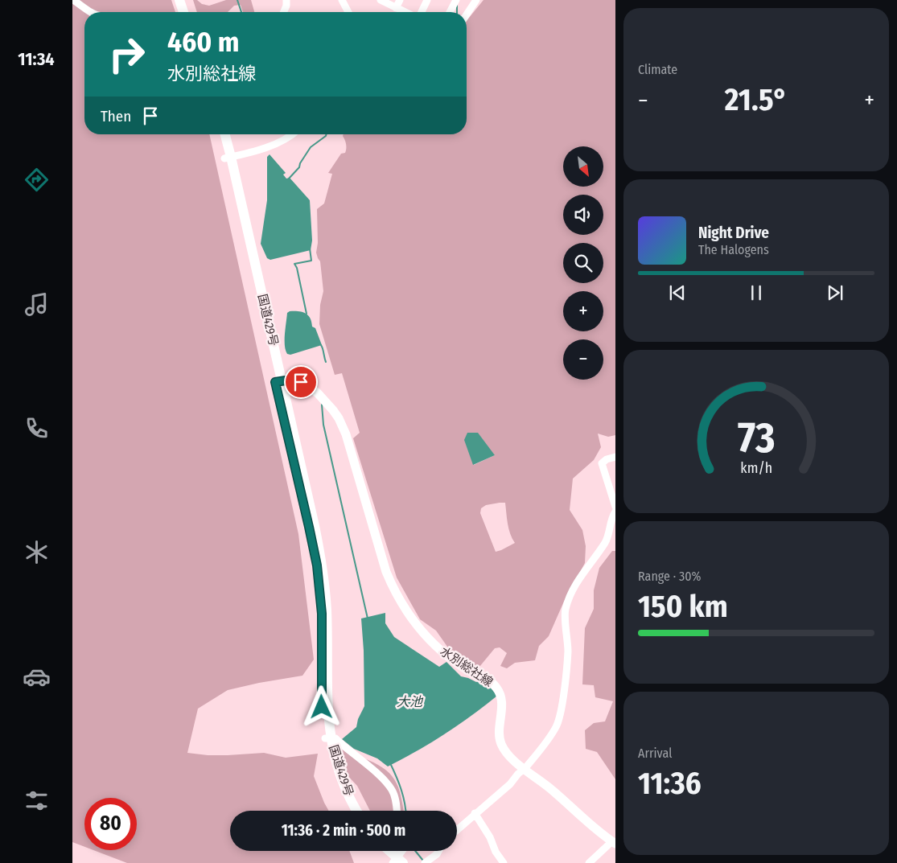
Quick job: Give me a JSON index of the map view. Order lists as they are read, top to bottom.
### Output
{
  "streets": {
    "highway": ["国道429号"],
    "main road": ["水別総社線"]
  },
  "crossings": [
    ["国道429号", "水別総社線"]
  ],
  "water": ["大池"],
  "north": "bottom right",
  "page": {
    "tabs": "11:34",
    "tile": [
      "Climate",
      ["Range · 30%", "150 km"],
      ["Arrival", "11:36"]
    ],
    "turn": ["460 m", "水別総社線"],
    "heat": ["−", "21.5°", "+"],
    "then": "Then",
    "map_buttons": ["+", "−"],
    "song": ["Night Drive", "The Halogens"],
    "limit": "80",
    "trip": "11:36 · 2 min · 500 m",
    "gauge": ["73", "km/h"]
  }
}
